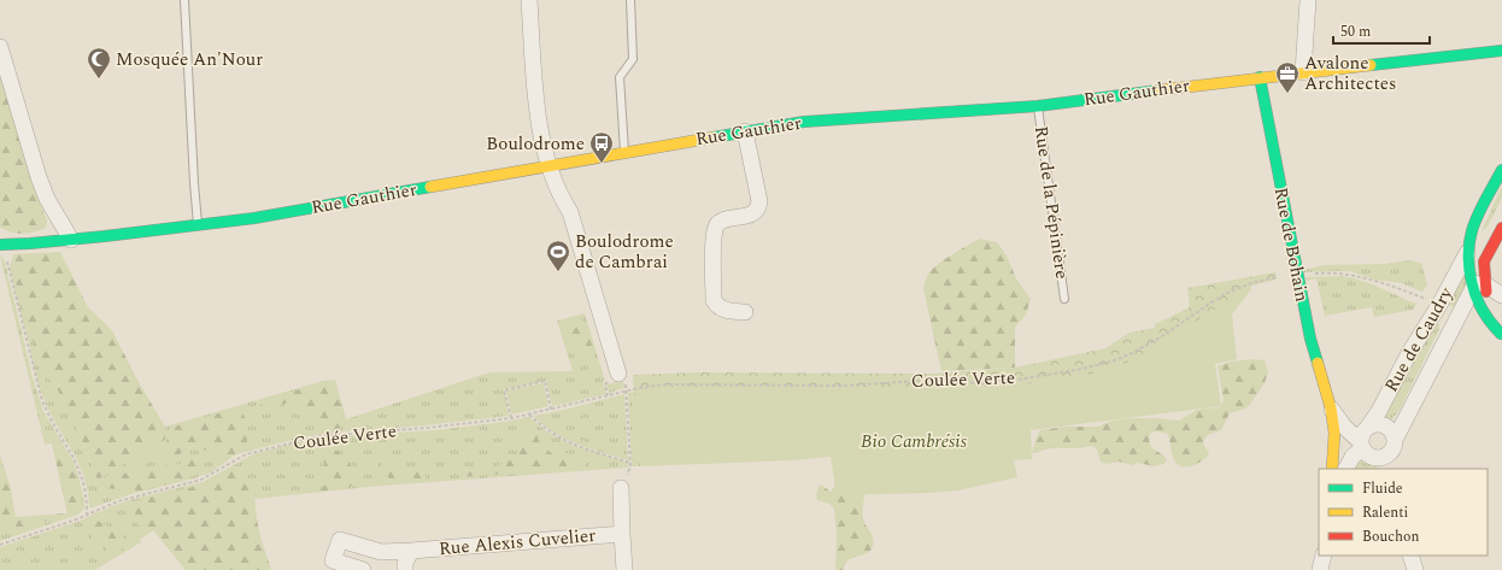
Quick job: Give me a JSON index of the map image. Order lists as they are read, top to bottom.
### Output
{
  "streets": {
    "street": [
      "Rue Gauthier",
      "Rue de Bohain",
      "Rue de Caudry",
      "Rue Alexis Cuvelier"
    ],
    "lane": ["Rue de la Pépinière"],
    "path": ["Coulée Verte"]
  },
  "crossings": [
    ["Rue Gauthier", "Rue de la Pépinière"],
    ["Rue Gauthier", "Rue de Bohain"],
    ["Rue de Bohain", "Rue de Caudry"]
  ],
  "parks": ["Bio Cambrésis"],
  "places": {
    "mosque": ["Mosquée An'Nour"],
    "office": ["Avalone Architectes"],
    "bus stop": ["Boulodrome"],
    "sports": ["Boulodrome de Cambrai"]
  },
  "legend": ["Fluide", "Ralenti", "Bouchon"],
  "scale_bar": "50 m"
}
